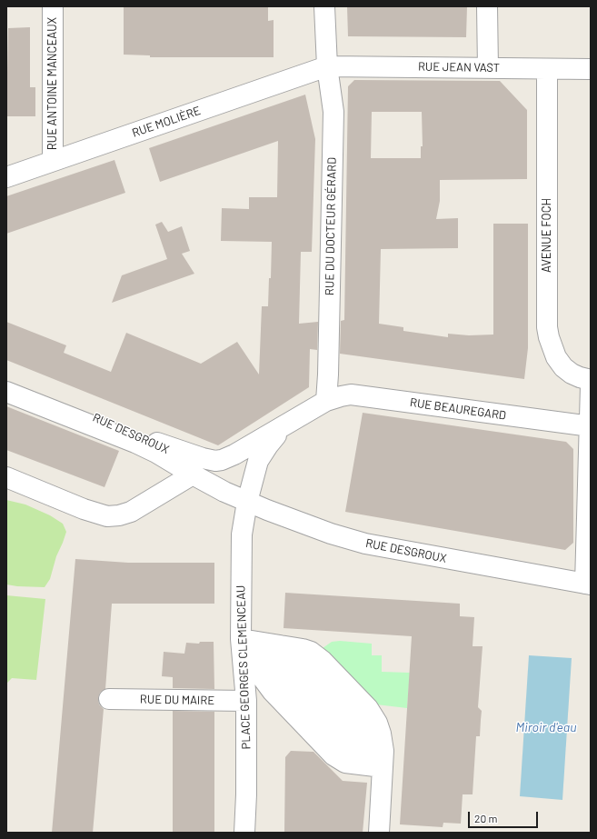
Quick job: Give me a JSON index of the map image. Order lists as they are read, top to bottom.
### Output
{
  "streets": {
    "street": [
      "RUE JEAN VAST",
      "RUE ANTOINE MANCEAUX",
      "RUE MOLIÈRE",
      "RUE DU DOCTEUR GÉRARD",
      "AVENUE FOCH",
      "RUE BEAUREGARD",
      "RUE DESGROUX",
      "PLACE GEORGES CLEMENCEAU",
      "RUE DU MAIRE"
    ]
  },
  "crossings": [
    ["RUE JEAN VAST", "RUE MOLIÈRE"],
    ["RUE JEAN VAST", "RUE DU DOCTEUR GÉRARD"],
    ["RUE JEAN VAST", "AVENUE FOCH"],
    ["RUE ANTOINE MANCEAUX", "RUE MOLIÈRE"],
    ["RUE MOLIÈRE", "RUE DU DOCTEUR GÉRARD"],
    ["RUE DU DOCTEUR GÉRARD", "RUE BEAUREGARD"],
    ["RUE DESGROUX", "PLACE GEORGES CLEMENCEAU"],
    ["PLACE GEORGES CLEMENCEAU", "RUE DU MAIRE"]
  ],
  "water": ["Miroir d'eau"],
  "scale_bar": "20 m"
}
